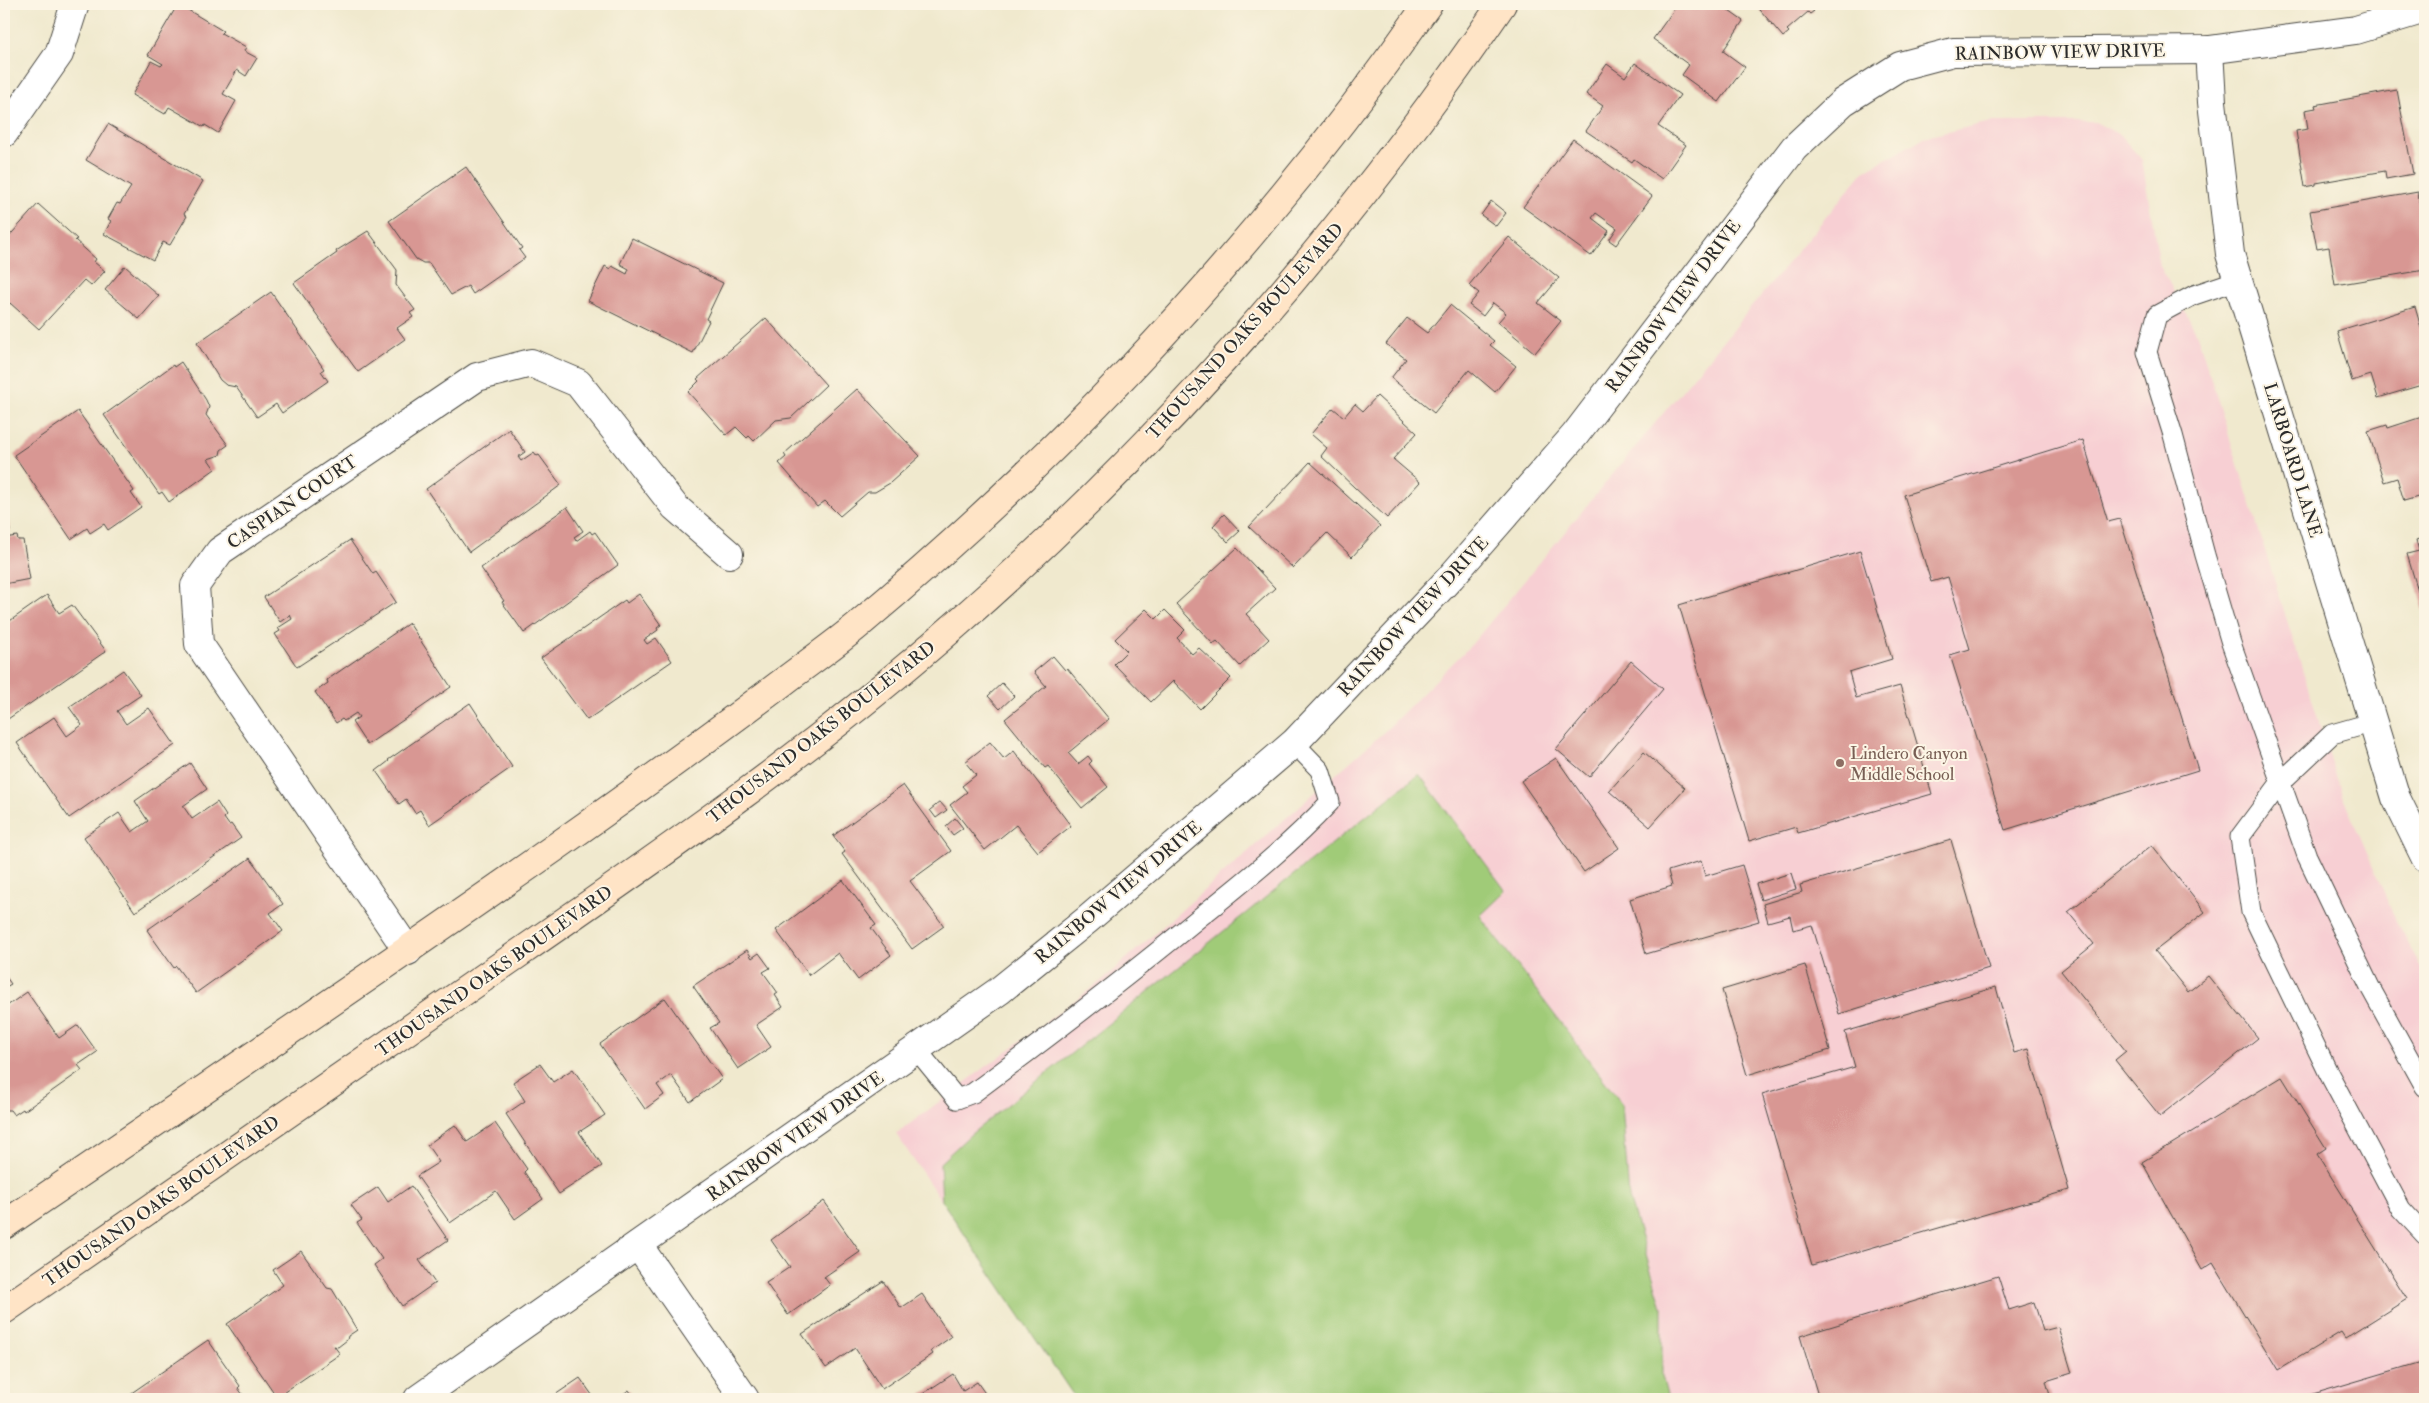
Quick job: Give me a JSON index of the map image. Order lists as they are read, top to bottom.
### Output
{
  "streets": {
    "main road": ["THOUSAND OAKS BOULEVARD"],
    "street": ["RAINBOW VIEW DRIVE", "LARBOARD LANE", "CASPIAN COURT"]
  },
  "crossings": [
    ["RAINBOW VIEW DRIVE", "LARBOARD LANE"]
  ],
  "places": ["Lindero Canyon Middle School"]
}
